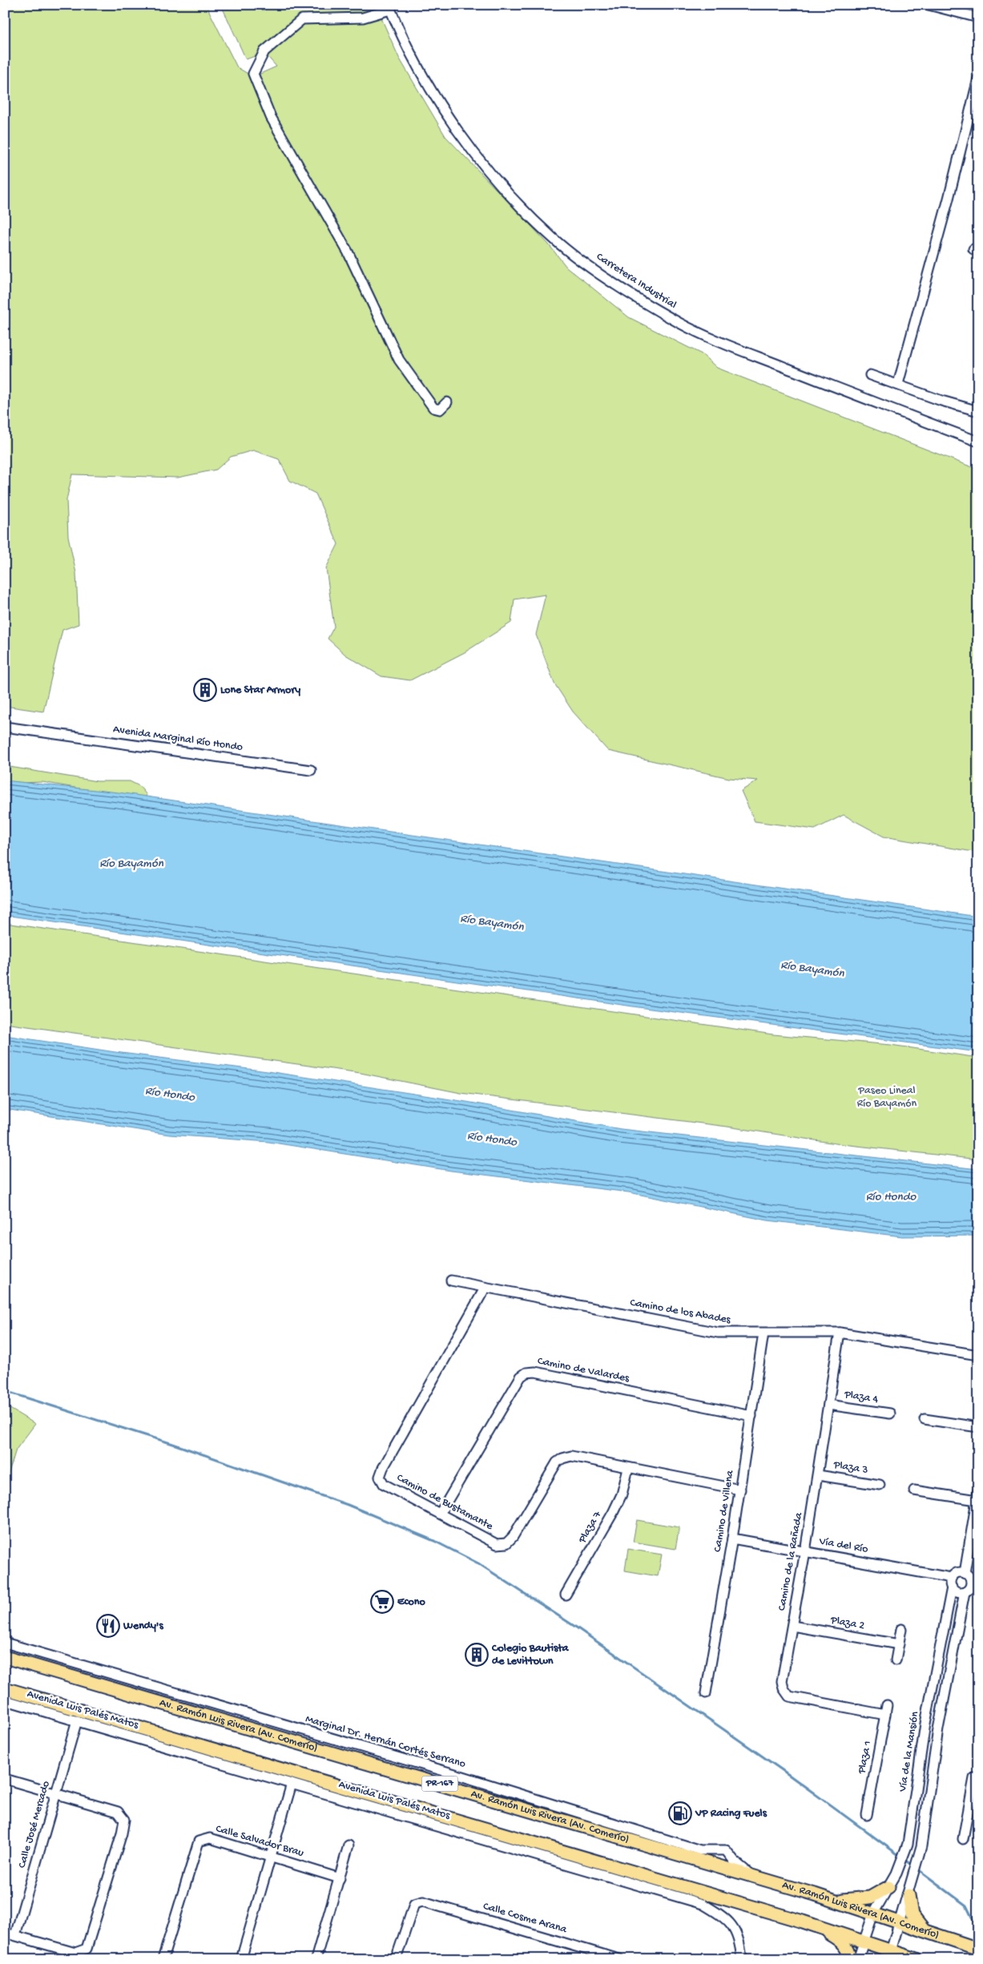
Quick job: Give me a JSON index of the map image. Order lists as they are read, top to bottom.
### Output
{
  "streets": {
    "main road": ["Av. Ramón Luis Rivera (Av. Comerío)", "PR-167"],
    "street": [
      "Carretera Industrial",
      "Avenida Marginal Río Hondo",
      "Camino de los Abades",
      "Camino de Valardes",
      "Plaza 4",
      "Plaza 3",
      "Camino de Bustamante",
      "Camino de Villena",
      "Plaza 7",
      "Vía del Río",
      "Camino de la Rañada",
      "Plaza 2",
      "Avenida Luis Palés Matos",
      "Marginal Dr. Hernán Cortés Serrano",
      "Vía de la Mansión",
      "Plaza 1",
      "Calle José Mercado",
      "Calle Salvador Brau",
      "Calle Cosme Arana"
    ]
  },
  "crossings": [
    ["Camino de los Abades", "Camino de Bustamante"],
    ["Camino de los Abades", "Camino de Villena"],
    ["Camino de los Abades", "Camino de la Rañada"],
    ["Camino de Valardes", "Camino de Bustamante"],
    ["Camino de Valardes", "Camino de Villena"],
    ["Plaza 4", "Camino de la Rañada"],
    ["Plaza 3", "Camino de la Rañada"],
    ["Camino de Bustamante", "Camino de Villena"],
    ["Camino de Bustamante", "Plaza 7"],
    ["Camino de Villena", "Vía del Río"],
    ["Vía del Río", "Camino de la Rañada"],
    ["Vía del Río", "Vía de la Mansión"],
    ["Camino de la Rañada", "Plaza 2"],
    ["Camino de la Rañada", "Plaza 1"],
    ["Avenida Luis Palés Matos", "Calle José Mercado"],
    ["Av. Ramón Luis Rivera (Av. Comerío)", "Marginal Dr. Hernán Cortés Serrano"],
    ["Av. Ramón Luis Rivera (Av. Comerío)", "Vía de la Mansión"]
  ],
  "water": ["Río Bayamón", "Río Hondo"],
  "parks": ["Paseo Lineal Río Bayamón"],
  "places": {
    "building": ["Lone Star Armory", "Colegio Bautista de Levittown"],
    "supermarket": ["Econo"],
    "restaurant": ["Wendy's"],
    "fuel station": ["VP Racing Fuels"]
  }
}
